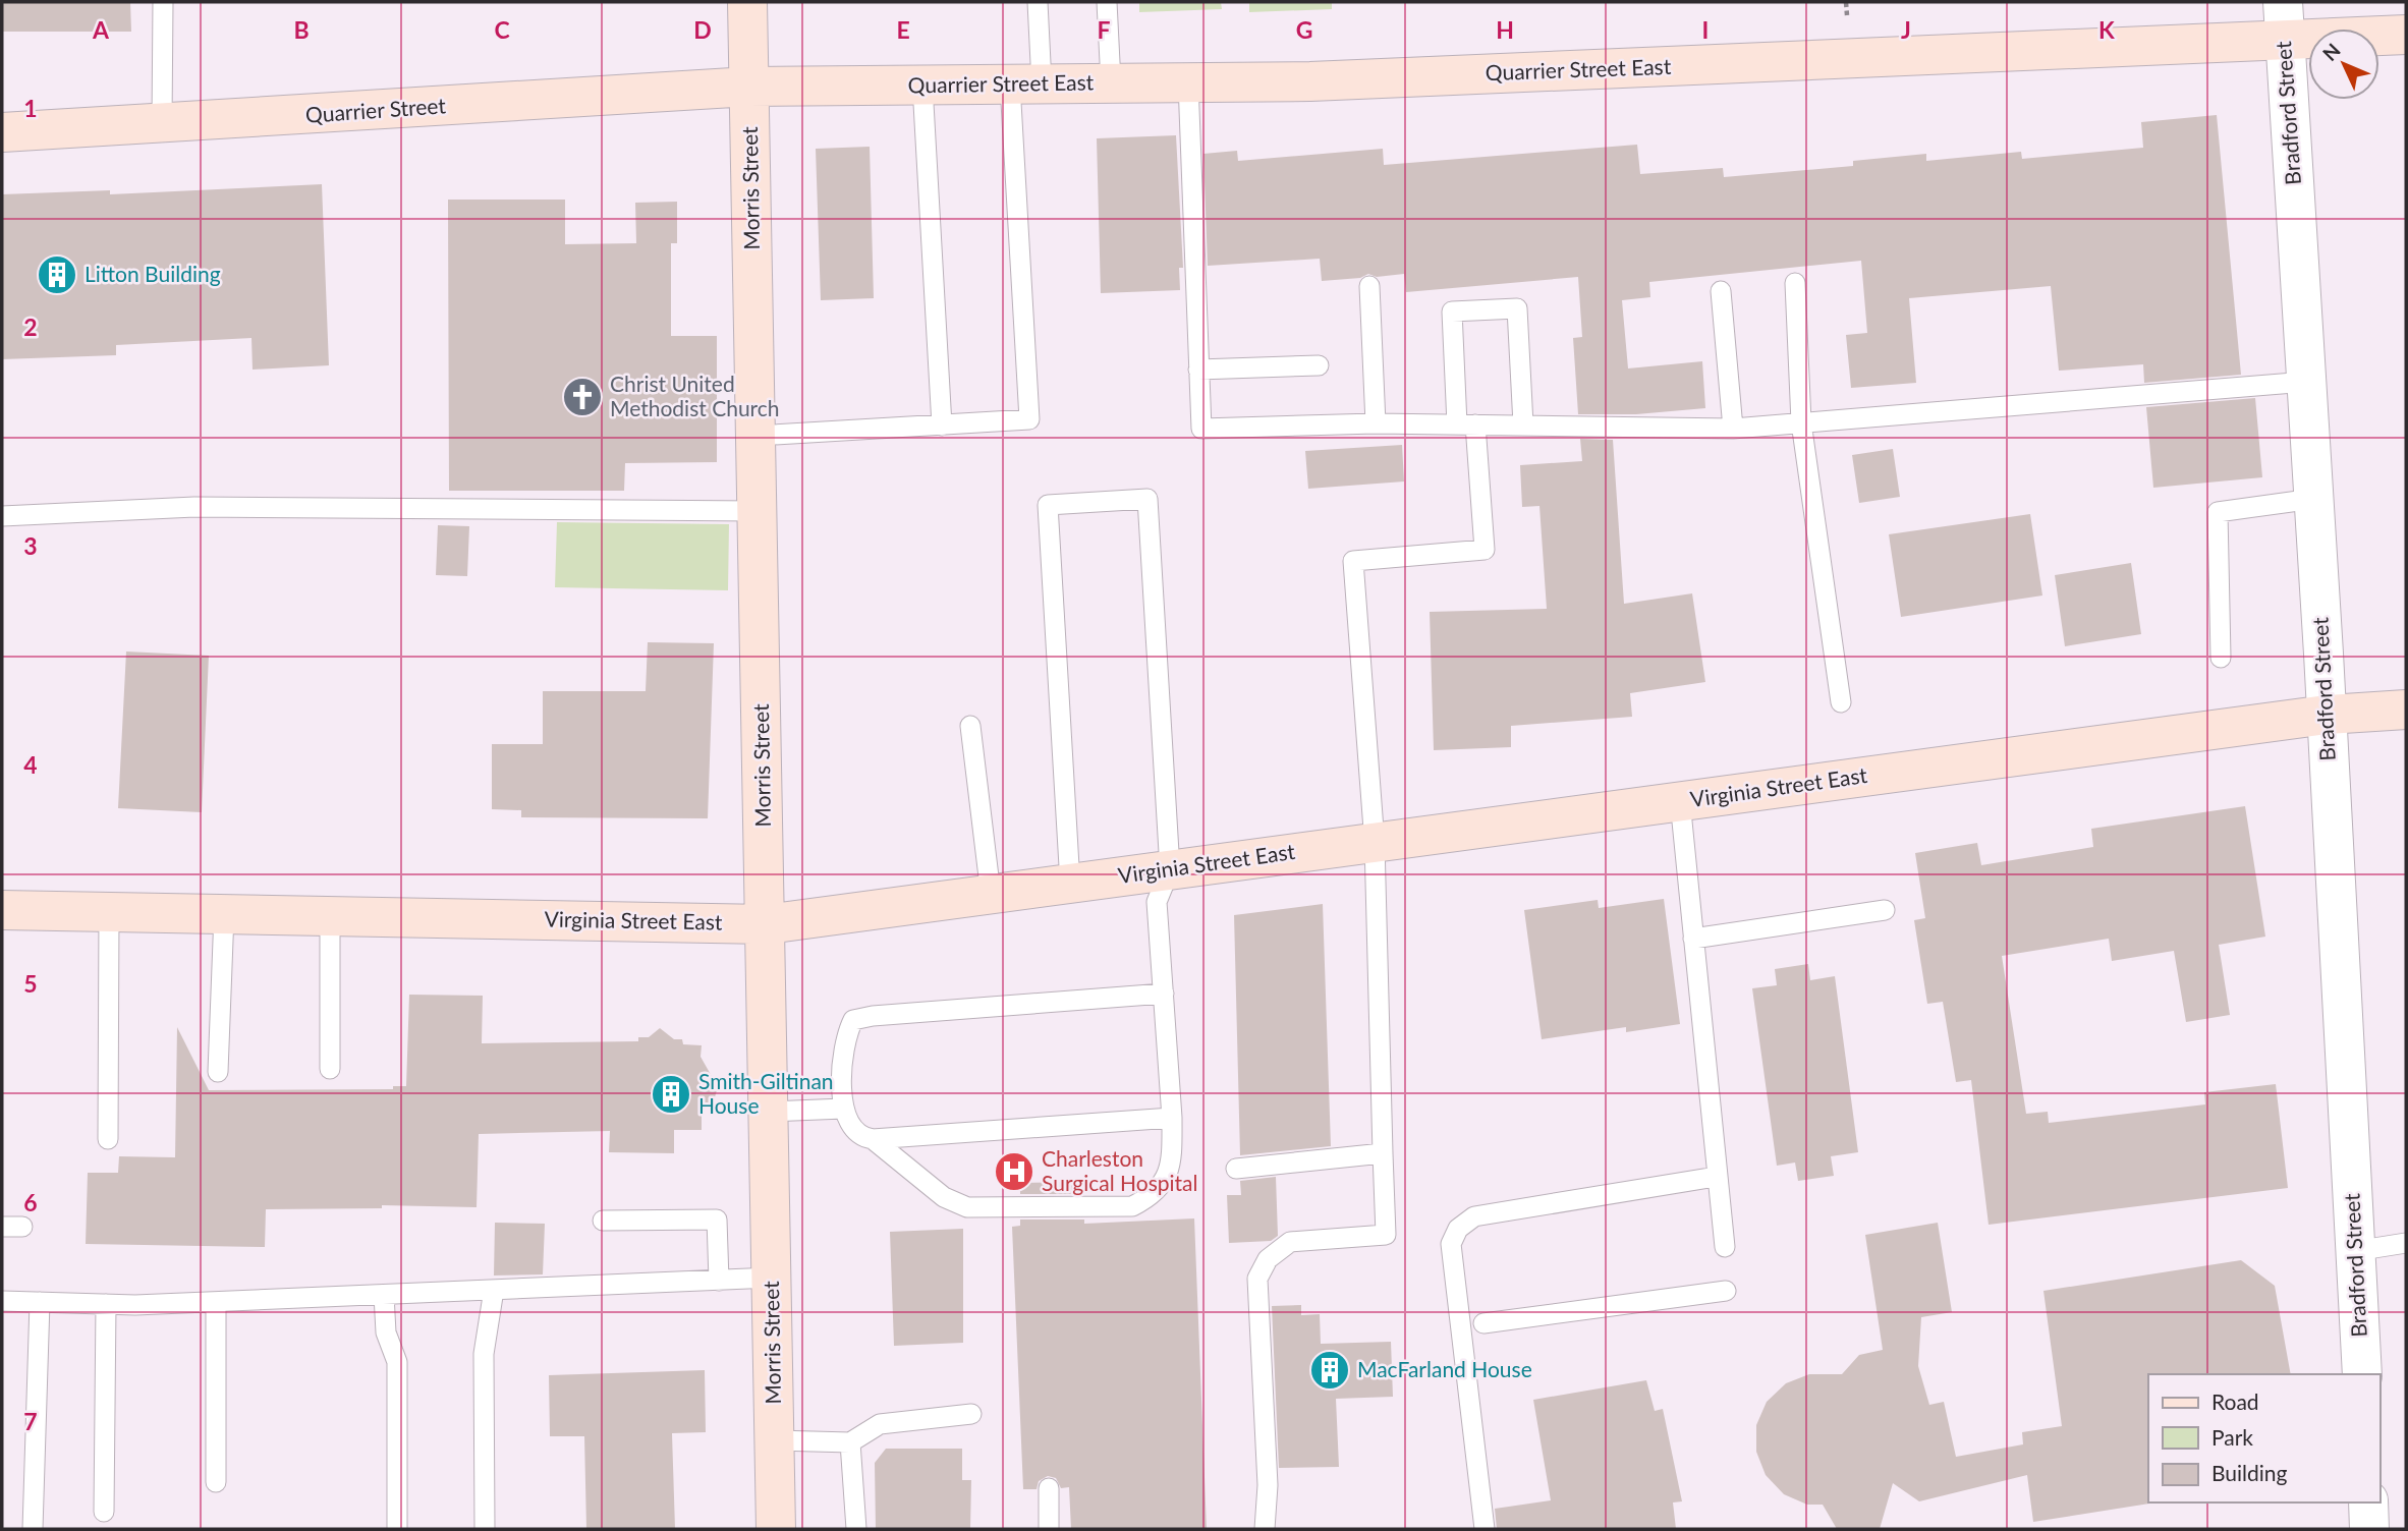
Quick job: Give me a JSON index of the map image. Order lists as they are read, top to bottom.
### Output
{
  "streets": {
    "main road": [
      "Quarrier Street East",
      "Quarrier Street",
      "Morris Street",
      "Virginia Street East"
    ],
    "street": ["Bradford Street"]
  },
  "crossings": [
    ["Quarrier Street East", "Quarrier Street"],
    ["Quarrier Street East", "Bradford Street"],
    ["Quarrier Street East", "Morris Street"],
    ["Quarrier Street", "Morris Street"],
    ["Bradford Street", "Virginia Street East"],
    ["Morris Street", "Virginia Street East"]
  ],
  "places": {
    "building": ["Litton Building", "Smith-Giltinan House", "MacFarland House"],
    "church": ["Christ United Methodist Church"],
    "hospital": ["Charleston Surgical Hospital"]
  },
  "legend": ["Road", "Park", "Building"],
  "north": "top left",
  "grid": {
    "columns": [
      "A",
      "B",
      "C",
      "D",
      "E",
      "F",
      "G",
      "H",
      "I",
      "J",
      "K"
    ],
    "rows": [
      "1",
      "2",
      "3",
      "4",
      "5",
      "6",
      "7"
    ]
  }
}
